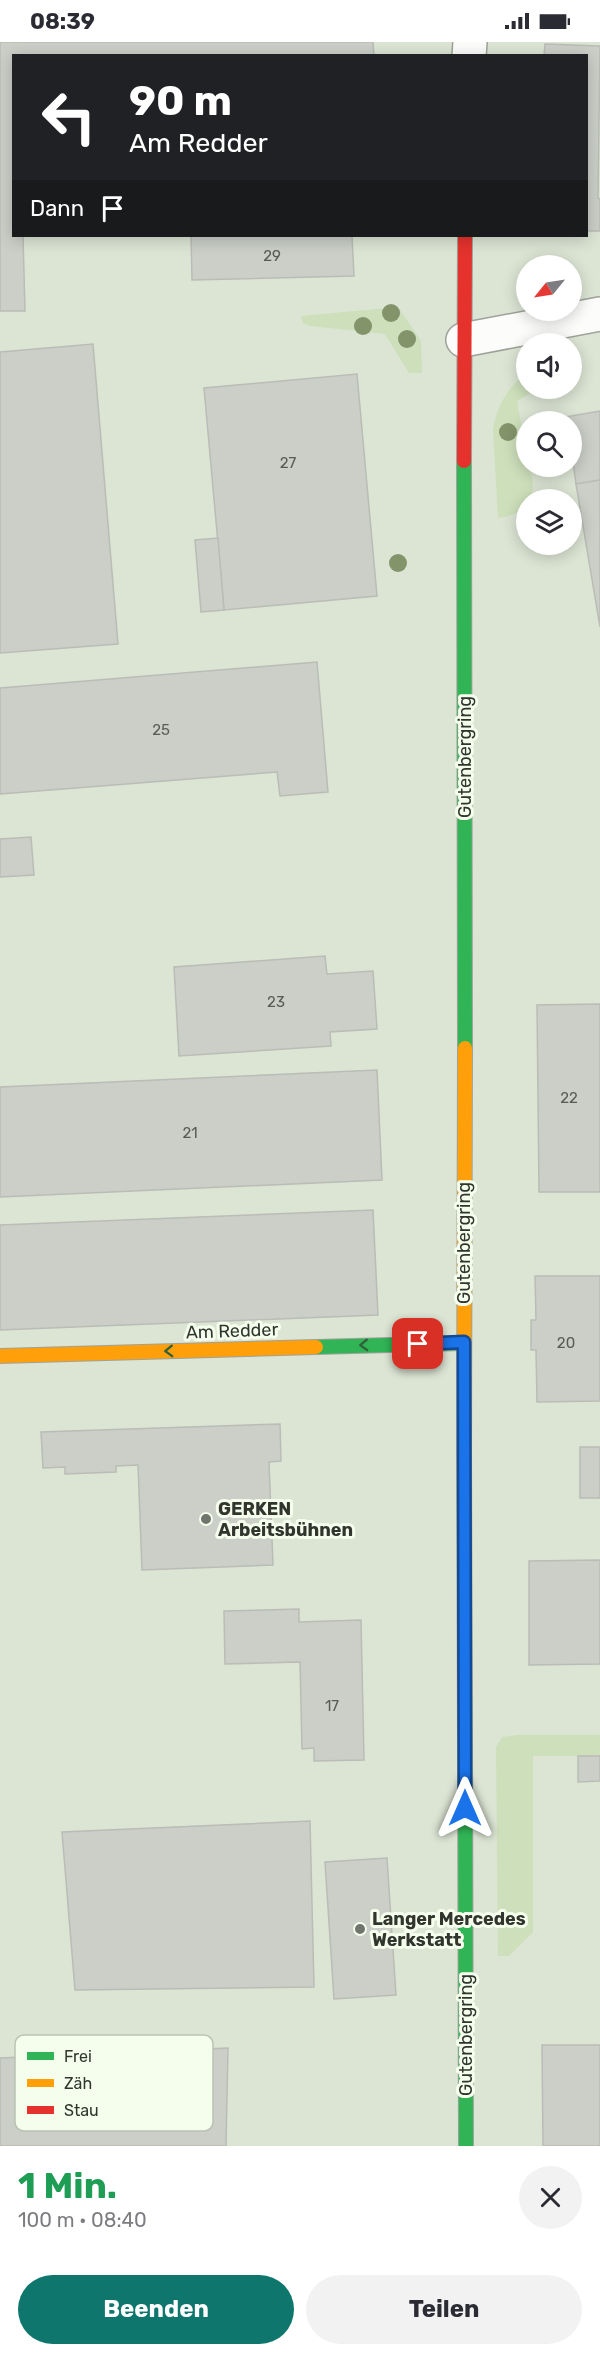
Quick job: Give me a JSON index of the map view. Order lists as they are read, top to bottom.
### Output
{
  "streets": {
    "street": ["Gutenbergring", "Am Redder"]
  },
  "crossings": [
    ["Gutenbergring", "Am Redder"]
  ],
  "one_way": ["Am Redder"],
  "places": ["GERKEN Arbeitsbühnen", "Langer Mercedes Werkstatt"],
  "house_numbers": [
    "29",
    "27",
    "25",
    "23",
    "22",
    "21",
    "20",
    "17"
  ],
  "legend": ["Frei", "Zäh", "Stau"],
  "north": "bottom left",
  "page": {
    "status": "08:39",
    "turn": ["90 m", "Am Redder"],
    "then": "Dann",
    "heading": ["1 Min.", "100 m · 08:40"],
    "buttons": ["Beenden", "Teilen"]
  }
}
